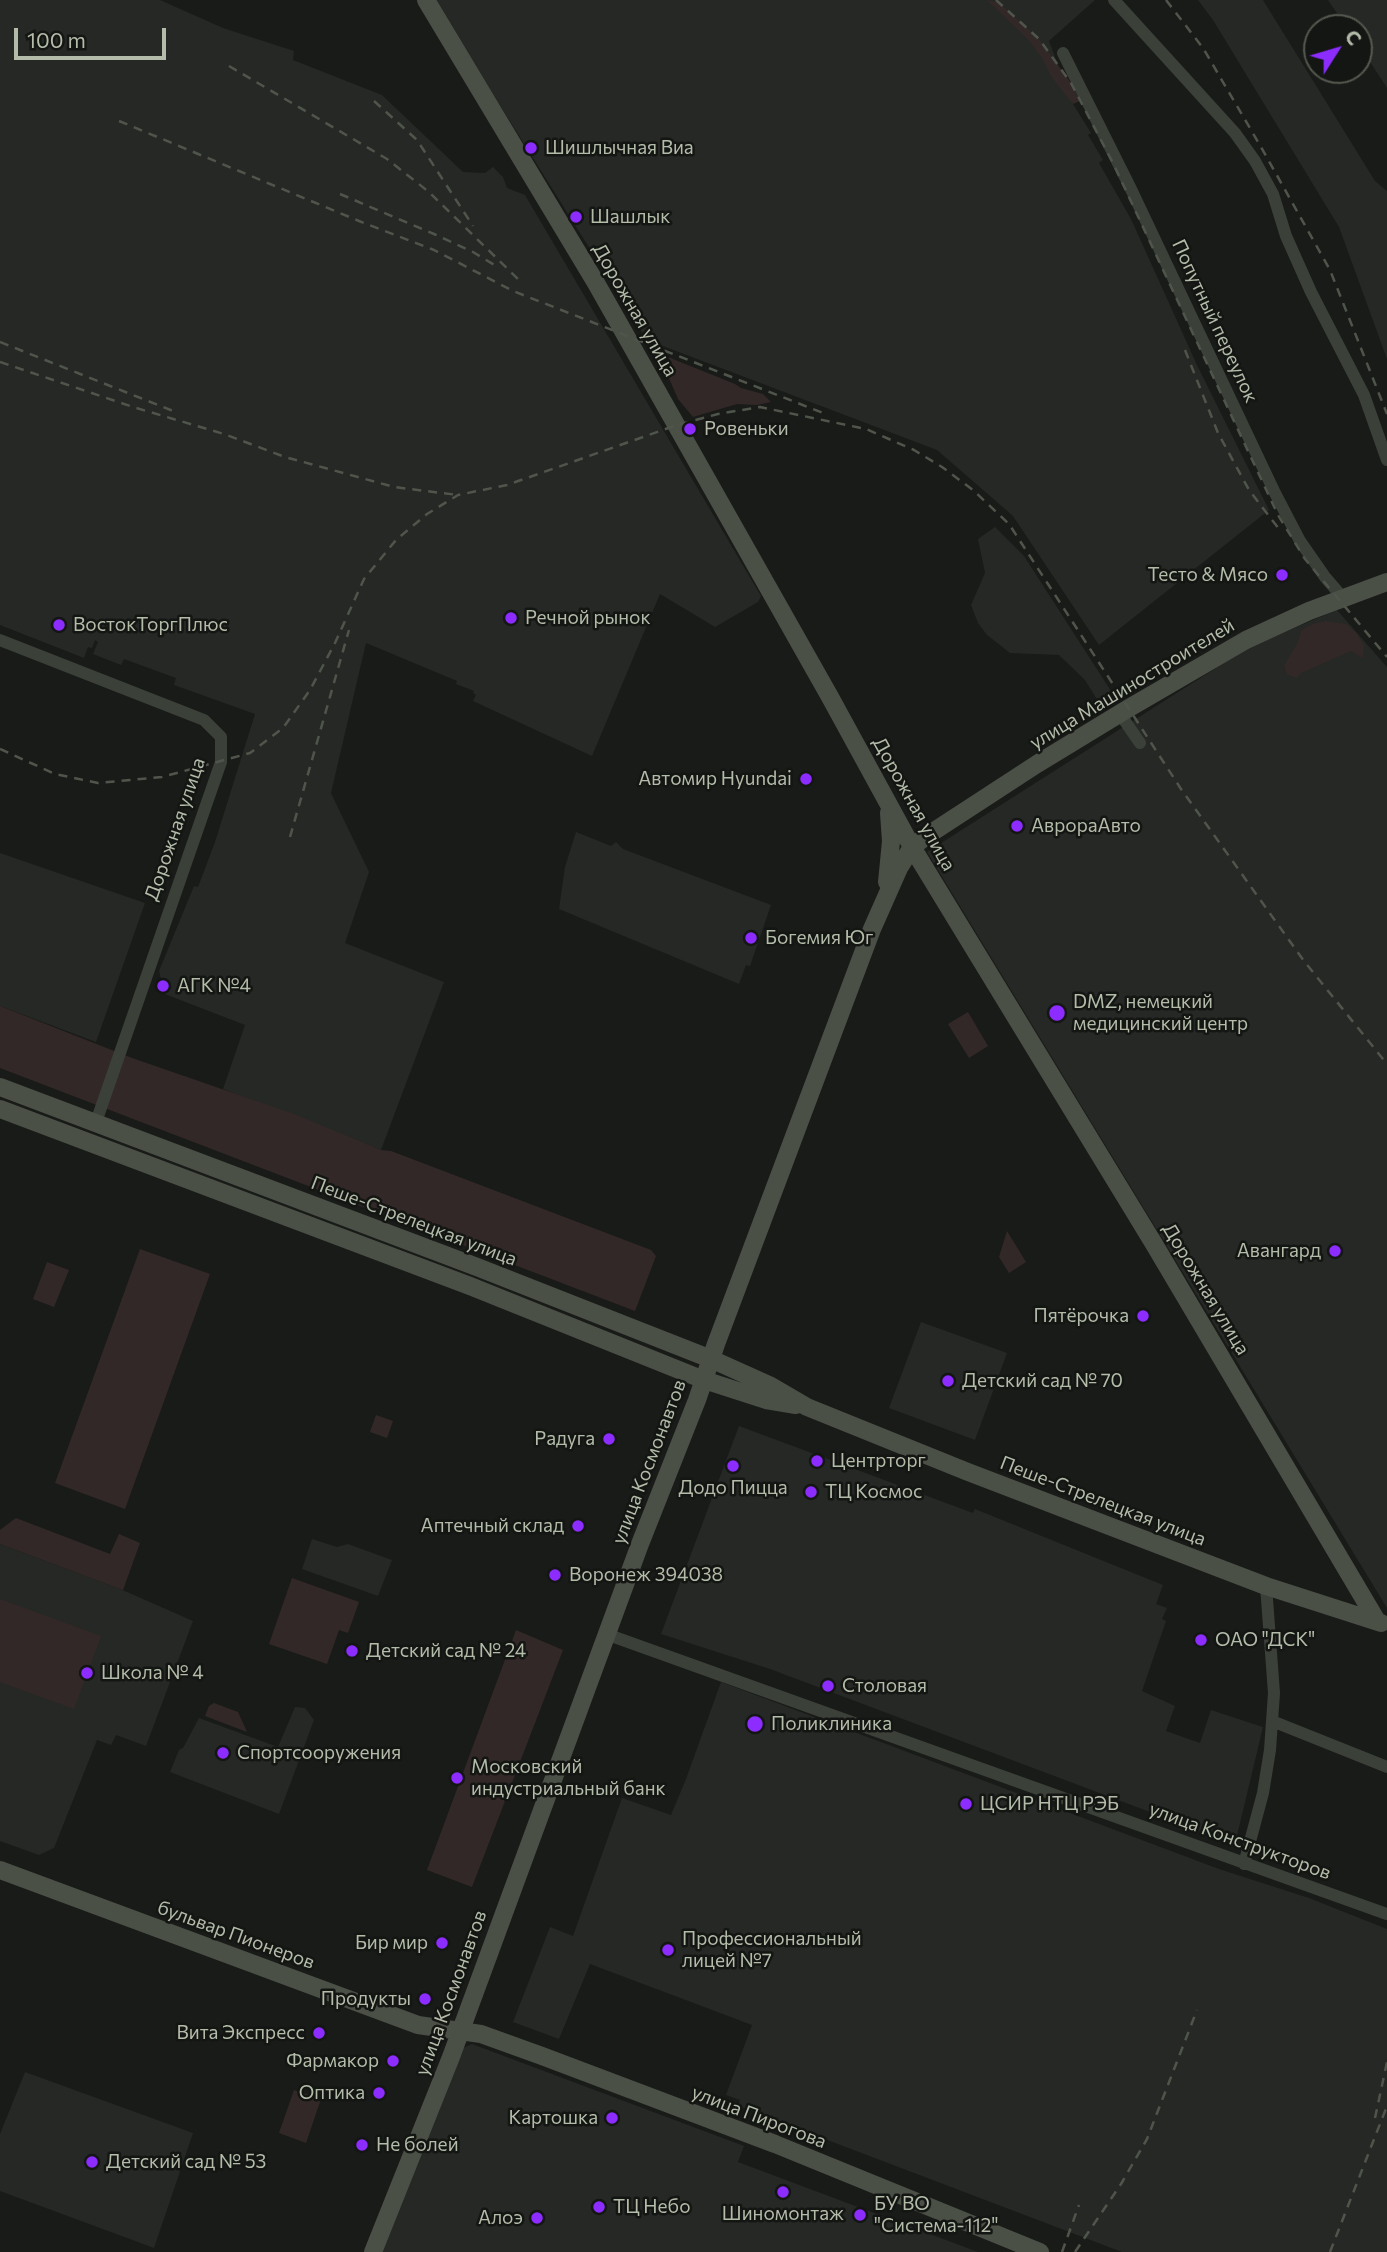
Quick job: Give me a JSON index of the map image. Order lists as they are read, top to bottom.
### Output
{
  "streets": {
    "street": [
      "Дорожная улица",
      "Попутный переулок",
      "улица Машиностроителей",
      "Пеше-Стрелецкая улица",
      "улица Космонавтов",
      "улица Конструкторов",
      "бульвар Пионеров",
      "улица Пирогова"
    ]
  },
  "crossings": [
    ["Дорожная улица", "улица Машиностроителей"],
    ["Дорожная улица", "Пеше-Стрелецкая улица"],
    ["Дорожная улица", "улица Космонавтов"],
    ["Попутный переулок", "улица Машиностроителей"],
    ["улица Машиностроителей", "улица Космонавтов"],
    ["Пеше-Стрелецкая улица", "улица Космонавтов"],
    ["улица Космонавтов", "улица Конструкторов"],
    ["улица Космонавтов", "бульвар Пионеров"],
    ["улица Космонавтов", "улица Пирогова"],
    ["бульвар Пионеров", "улица Пирогова"]
  ],
  "places": [
    "Шишлычная Виа",
    "Шашлык",
    "Ровеньки",
    "Тесто & Мясо",
    "Речной рынок",
    "ВостокТоргПлюс",
    "Автомир Hyundai",
    "АврораАвто",
    "Богемия Юг",
    "АГК №4",
    "DMZ, немецкий медицинский центр",
    "Авангард",
    "Пятёрочка",
    "Детский сад № 70",
    "Радуга",
    "Центрторг",
    "Додо Пицца",
    "ТЦ Космос",
    "Аптечный склад",
    "Воронеж 394038",
    "ОАО \"ДСК\"",
    "Детский сад № 24",
    "Школа № 4",
    "Столовая",
    "Поликлиника",
    "Спортсооружения",
    "Московский индустриальный банк",
    "ЦСИР НТЦ РЭБ",
    "Бир мир",
    "Профессиональный лицей №7",
    "Продукты",
    "Вита Экспресс",
    "Фармакор",
    "Оптика",
    "Картошка",
    "Не болей",
    "Детский сад № 53",
    "Шиномонтаж",
    "ТЦ Небо",
    "БУ ВО \"Система-112\"",
    "Алоэ"
  ],
  "scale_bar": "100 m",
  "north": "top right"
}
